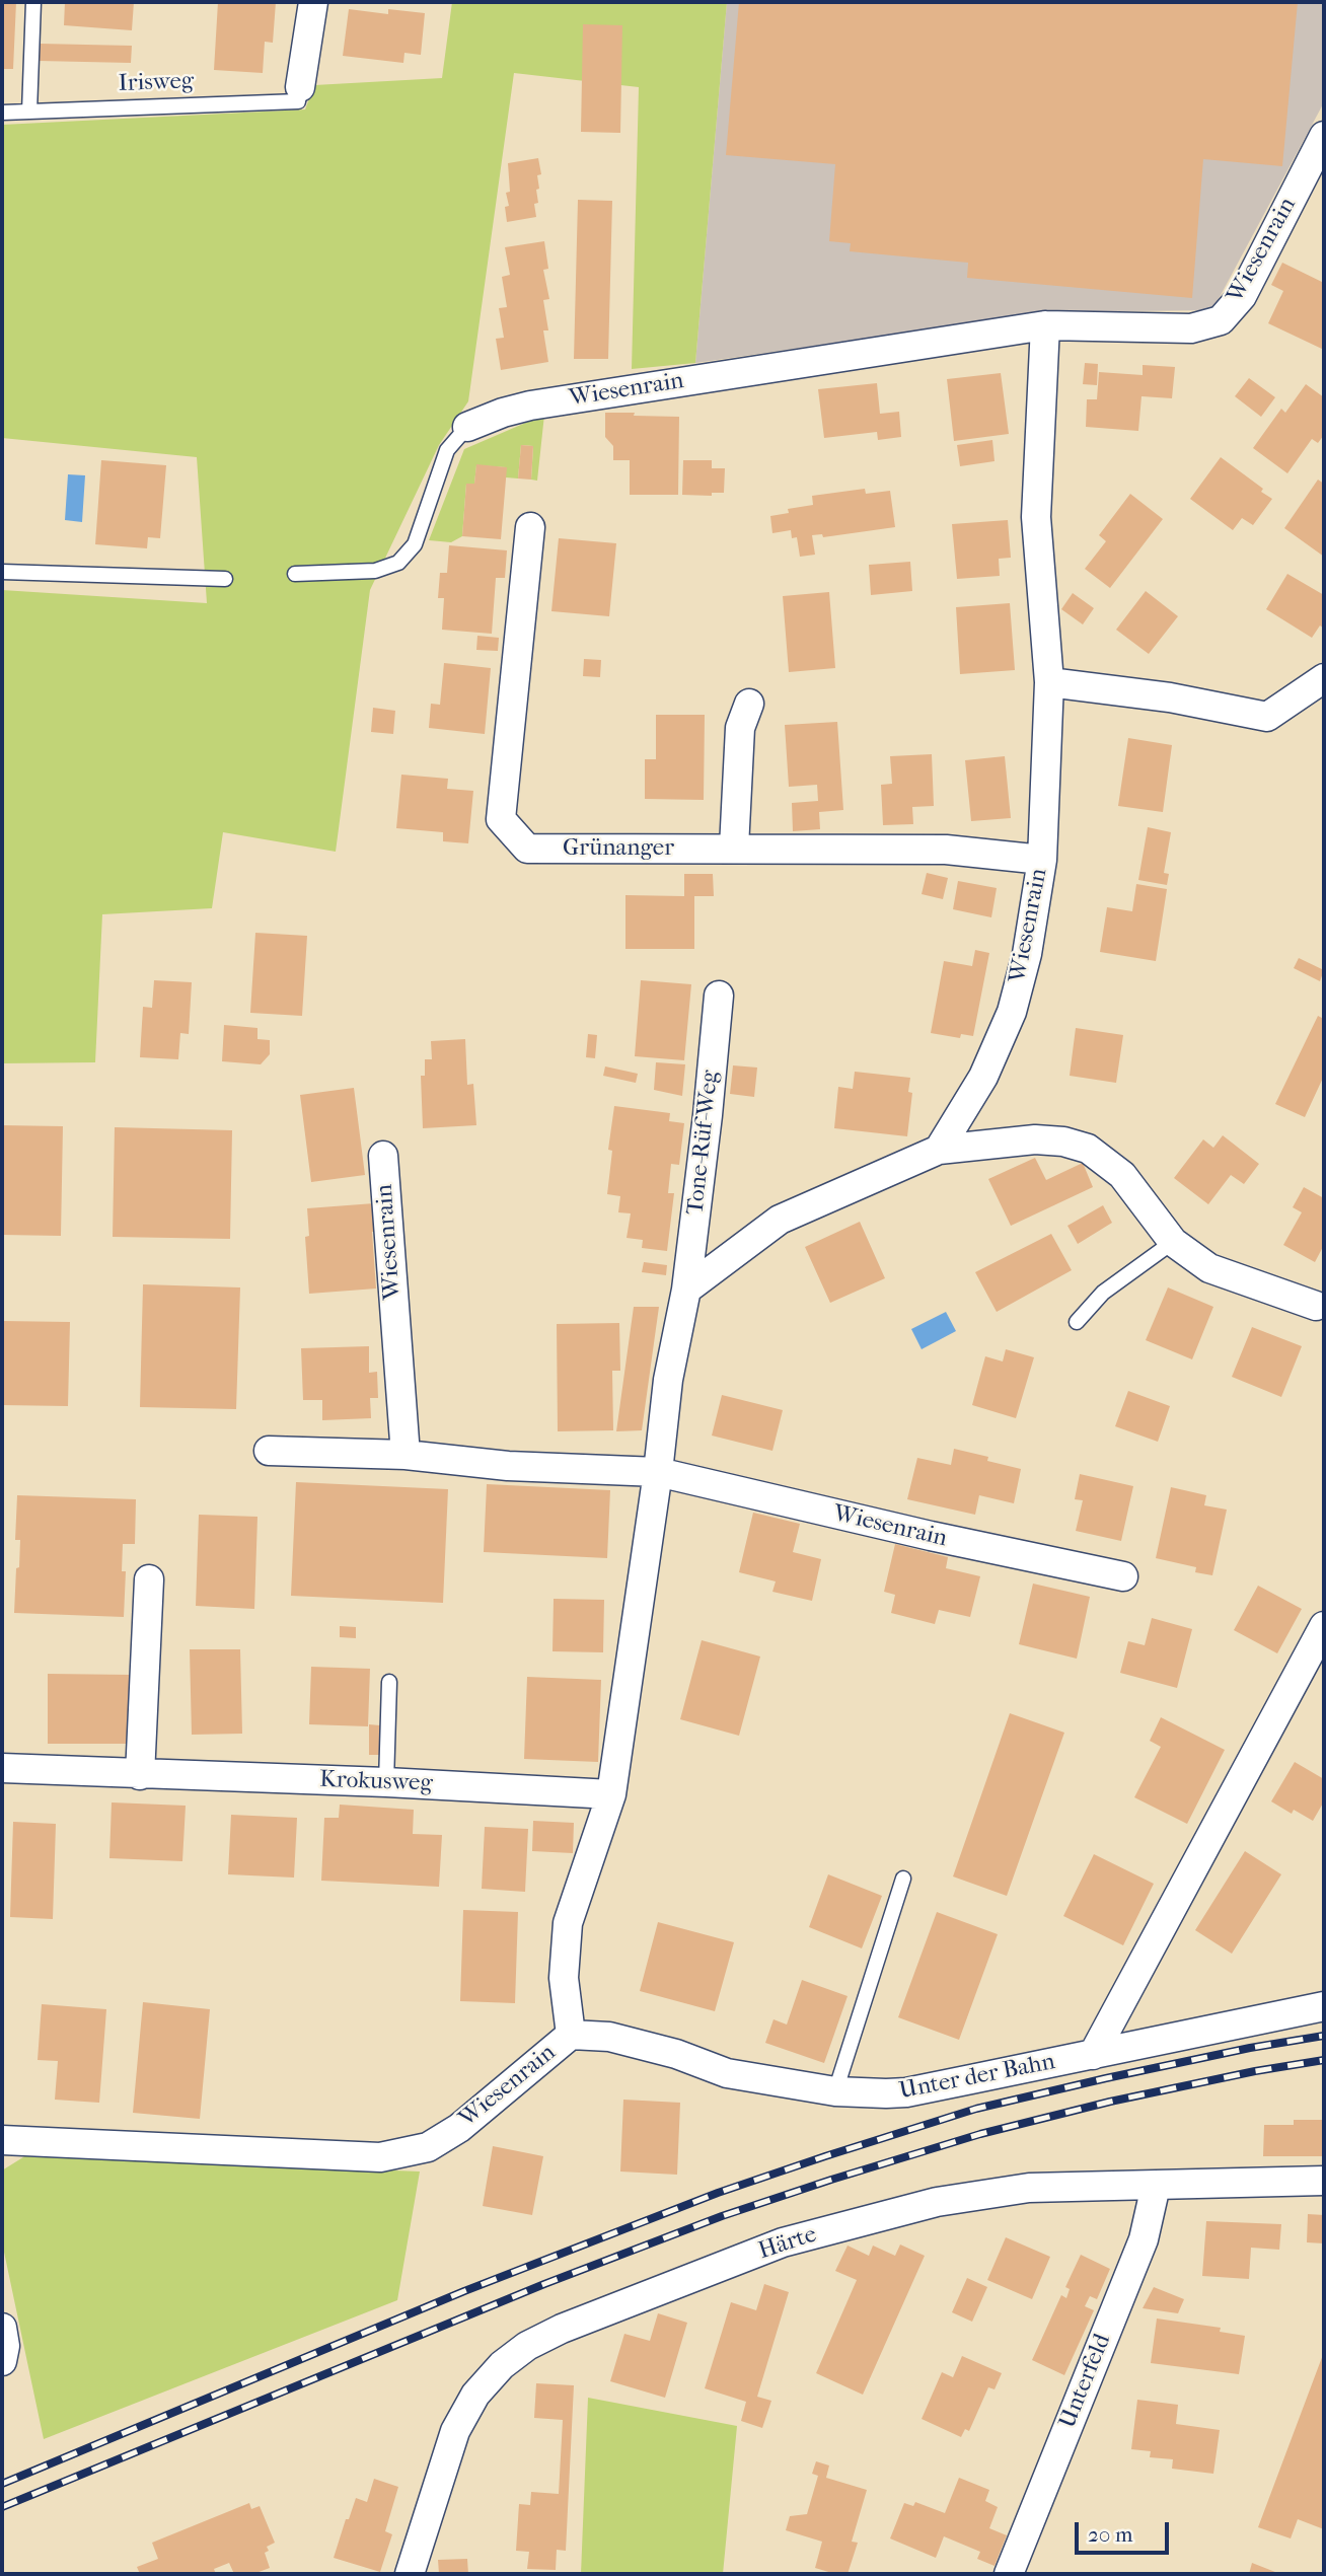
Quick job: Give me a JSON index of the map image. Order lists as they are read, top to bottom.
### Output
{
  "streets": {
    "street": [
      "Wiesenrain",
      "Grünanger",
      "Tone-Rüf-Weg",
      "Krokusweg",
      "Unter der Bahn",
      "Härte",
      "Unterfeld"
    ],
    "lane": ["Irisweg"]
  },
  "crossings": [
    ["Wiesenrain", "Grünanger"],
    ["Wiesenrain", "Tone-Rüf-Weg"],
    ["Wiesenrain", "Krokusweg"],
    ["Wiesenrain", "Unter der Bahn"],
    ["Härte", "Unterfeld"]
  ],
  "scale_bar": "20 m"
}
